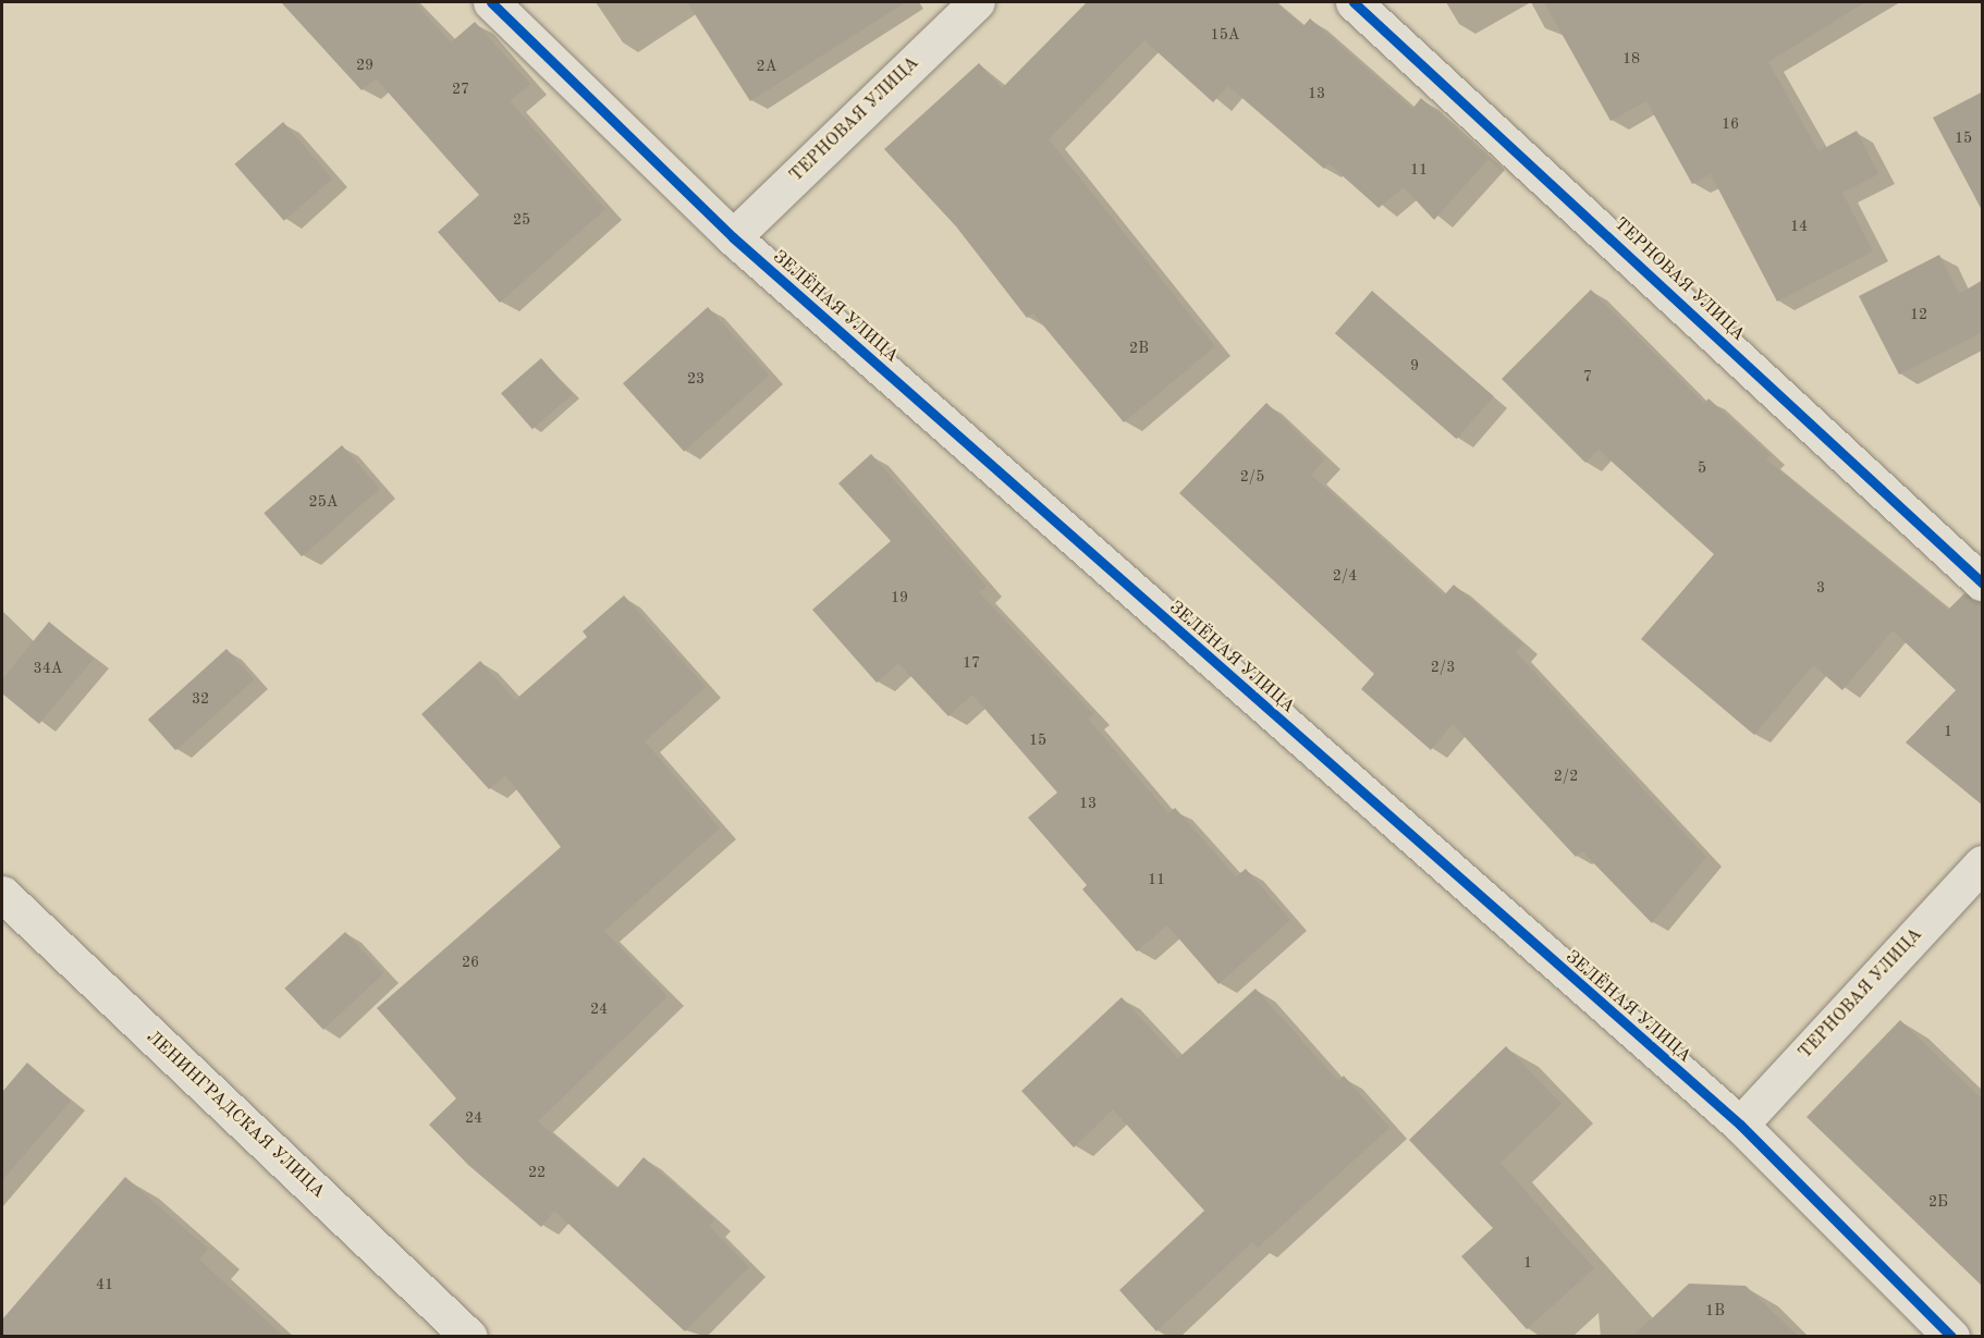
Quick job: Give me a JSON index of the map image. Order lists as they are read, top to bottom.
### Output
{
  "streets": {
    "street": ["ТЕРНОВАЯ УЛИЦА", "ЗЕЛЁНАЯ УЛИЦА", "ЛЕНИНГРАДСКАЯ УЛИЦА"]
  },
  "crossings": [
    ["ТЕРНОВАЯ УЛИЦА", "ЗЕЛЁНАЯ УЛИЦА"]
  ],
  "house_numbers": [
    "15А",
    "18",
    "29",
    "2А",
    "27",
    "13",
    "16",
    "15",
    "11",
    "25",
    "14",
    "12",
    "2В",
    "9",
    "7",
    "23",
    "5",
    "2/5",
    "25А",
    "2/4",
    "3",
    "19",
    "17",
    "2/3",
    "34А",
    "32",
    "1",
    "15",
    "2/2",
    "13",
    "11",
    "26",
    "24",
    "24",
    "22",
    "2Б",
    "1",
    "41",
    "1В"
  ]
}
